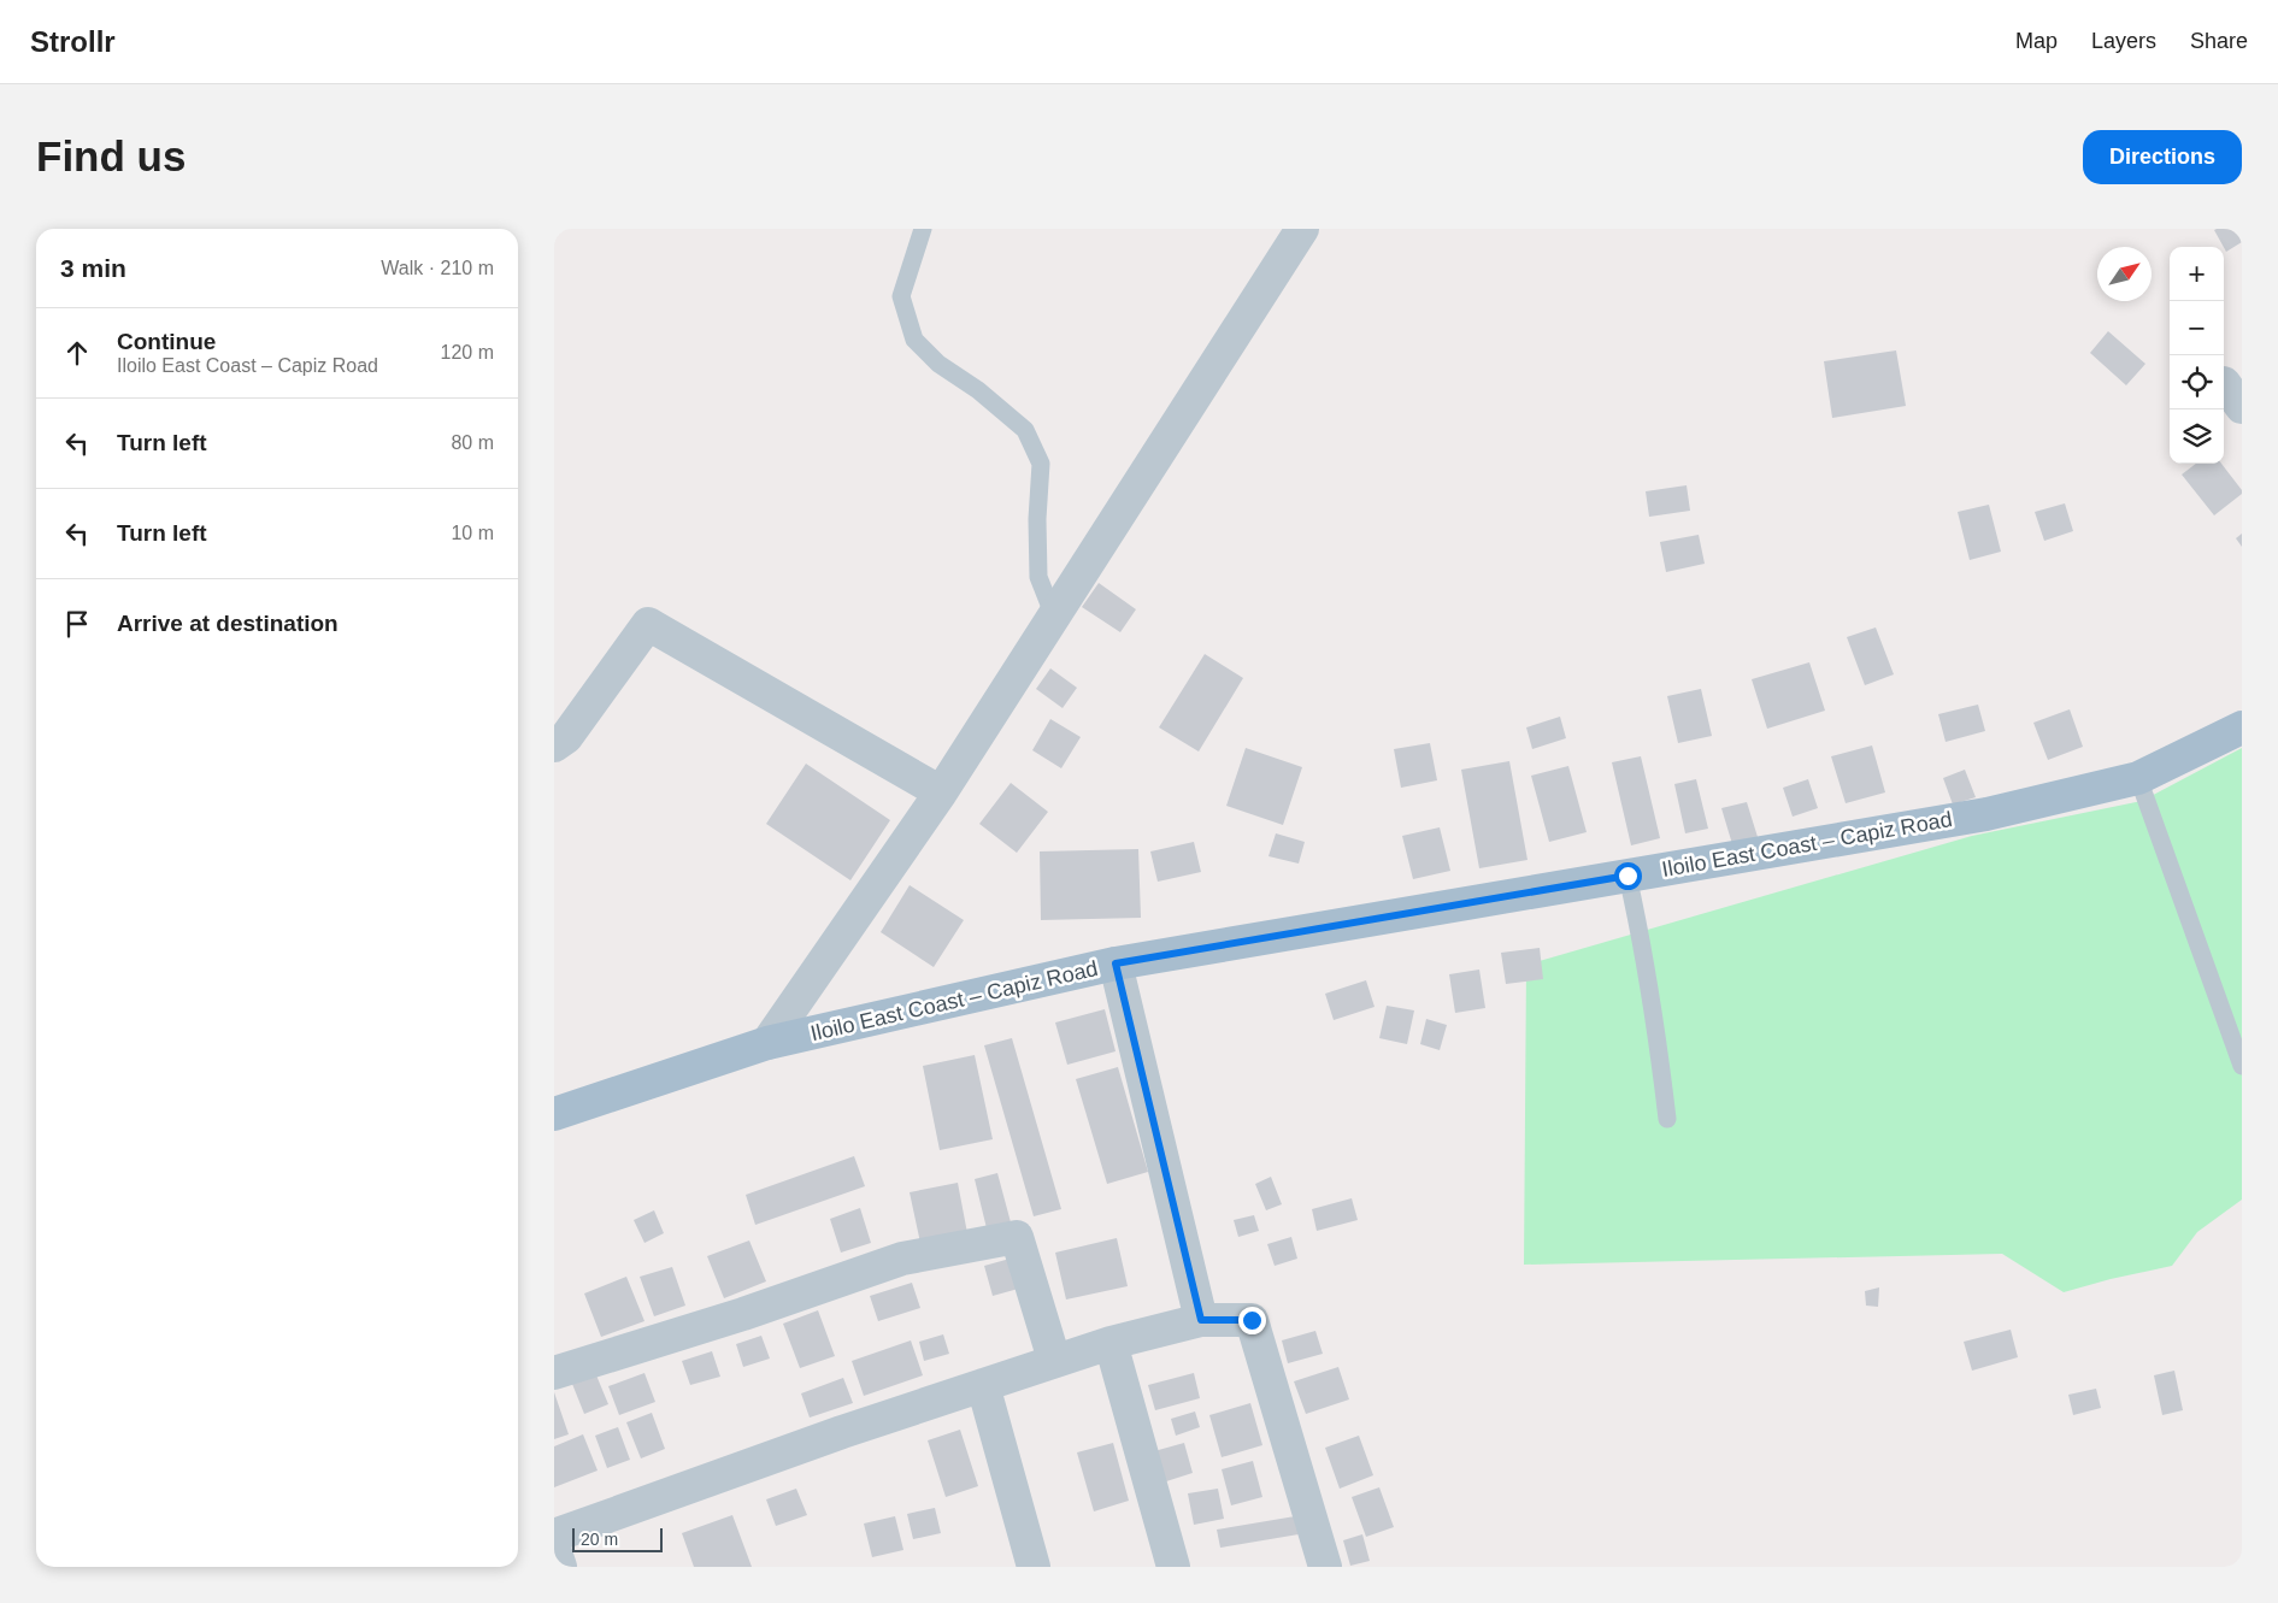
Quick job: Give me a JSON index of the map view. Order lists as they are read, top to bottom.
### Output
{
  "streets": {
    "main road": ["Iloilo East Coast – Capiz Road"]
  },
  "scale_bar": "20 m",
  "north": "top right",
  "page": {
    "header": "Strollr",
    "nav": ["Map", "Layers", "Share"],
    "buttons": "Directions",
    "title": "Find us",
    "heading": ["3 min", "Walk · 210 m"],
    "map_buttons": ["+", "−"],
    "list": [
      ["Continue", "Iloilo East Coast – Capiz Road", "120 m"],
      ["Turn left", "80 m"],
      ["Turn left", "10 m"],
      "Arrive at destination"
    ],
    "scale": "20 m"
  }
}
